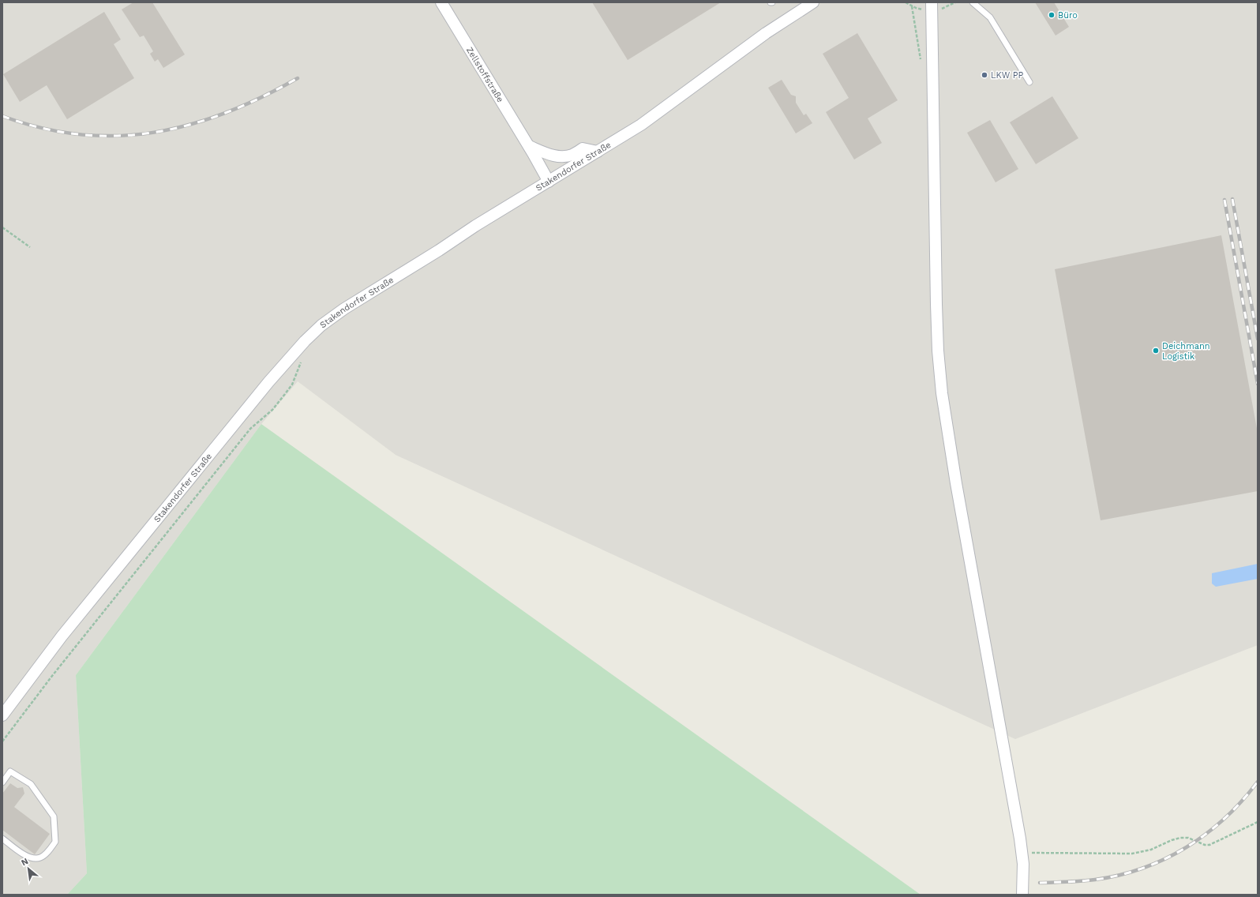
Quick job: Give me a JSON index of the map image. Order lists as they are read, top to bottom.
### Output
{
  "streets": {
    "street": ["Zellstoffstraße", "Stakendorfer Straße"]
  },
  "crossings": [
    ["Zellstoffstraße", "Stakendorfer Straße"]
  ],
  "places": ["Büro", "LKW PP", "Deichmann Logistik"],
  "north": "top left"
}
